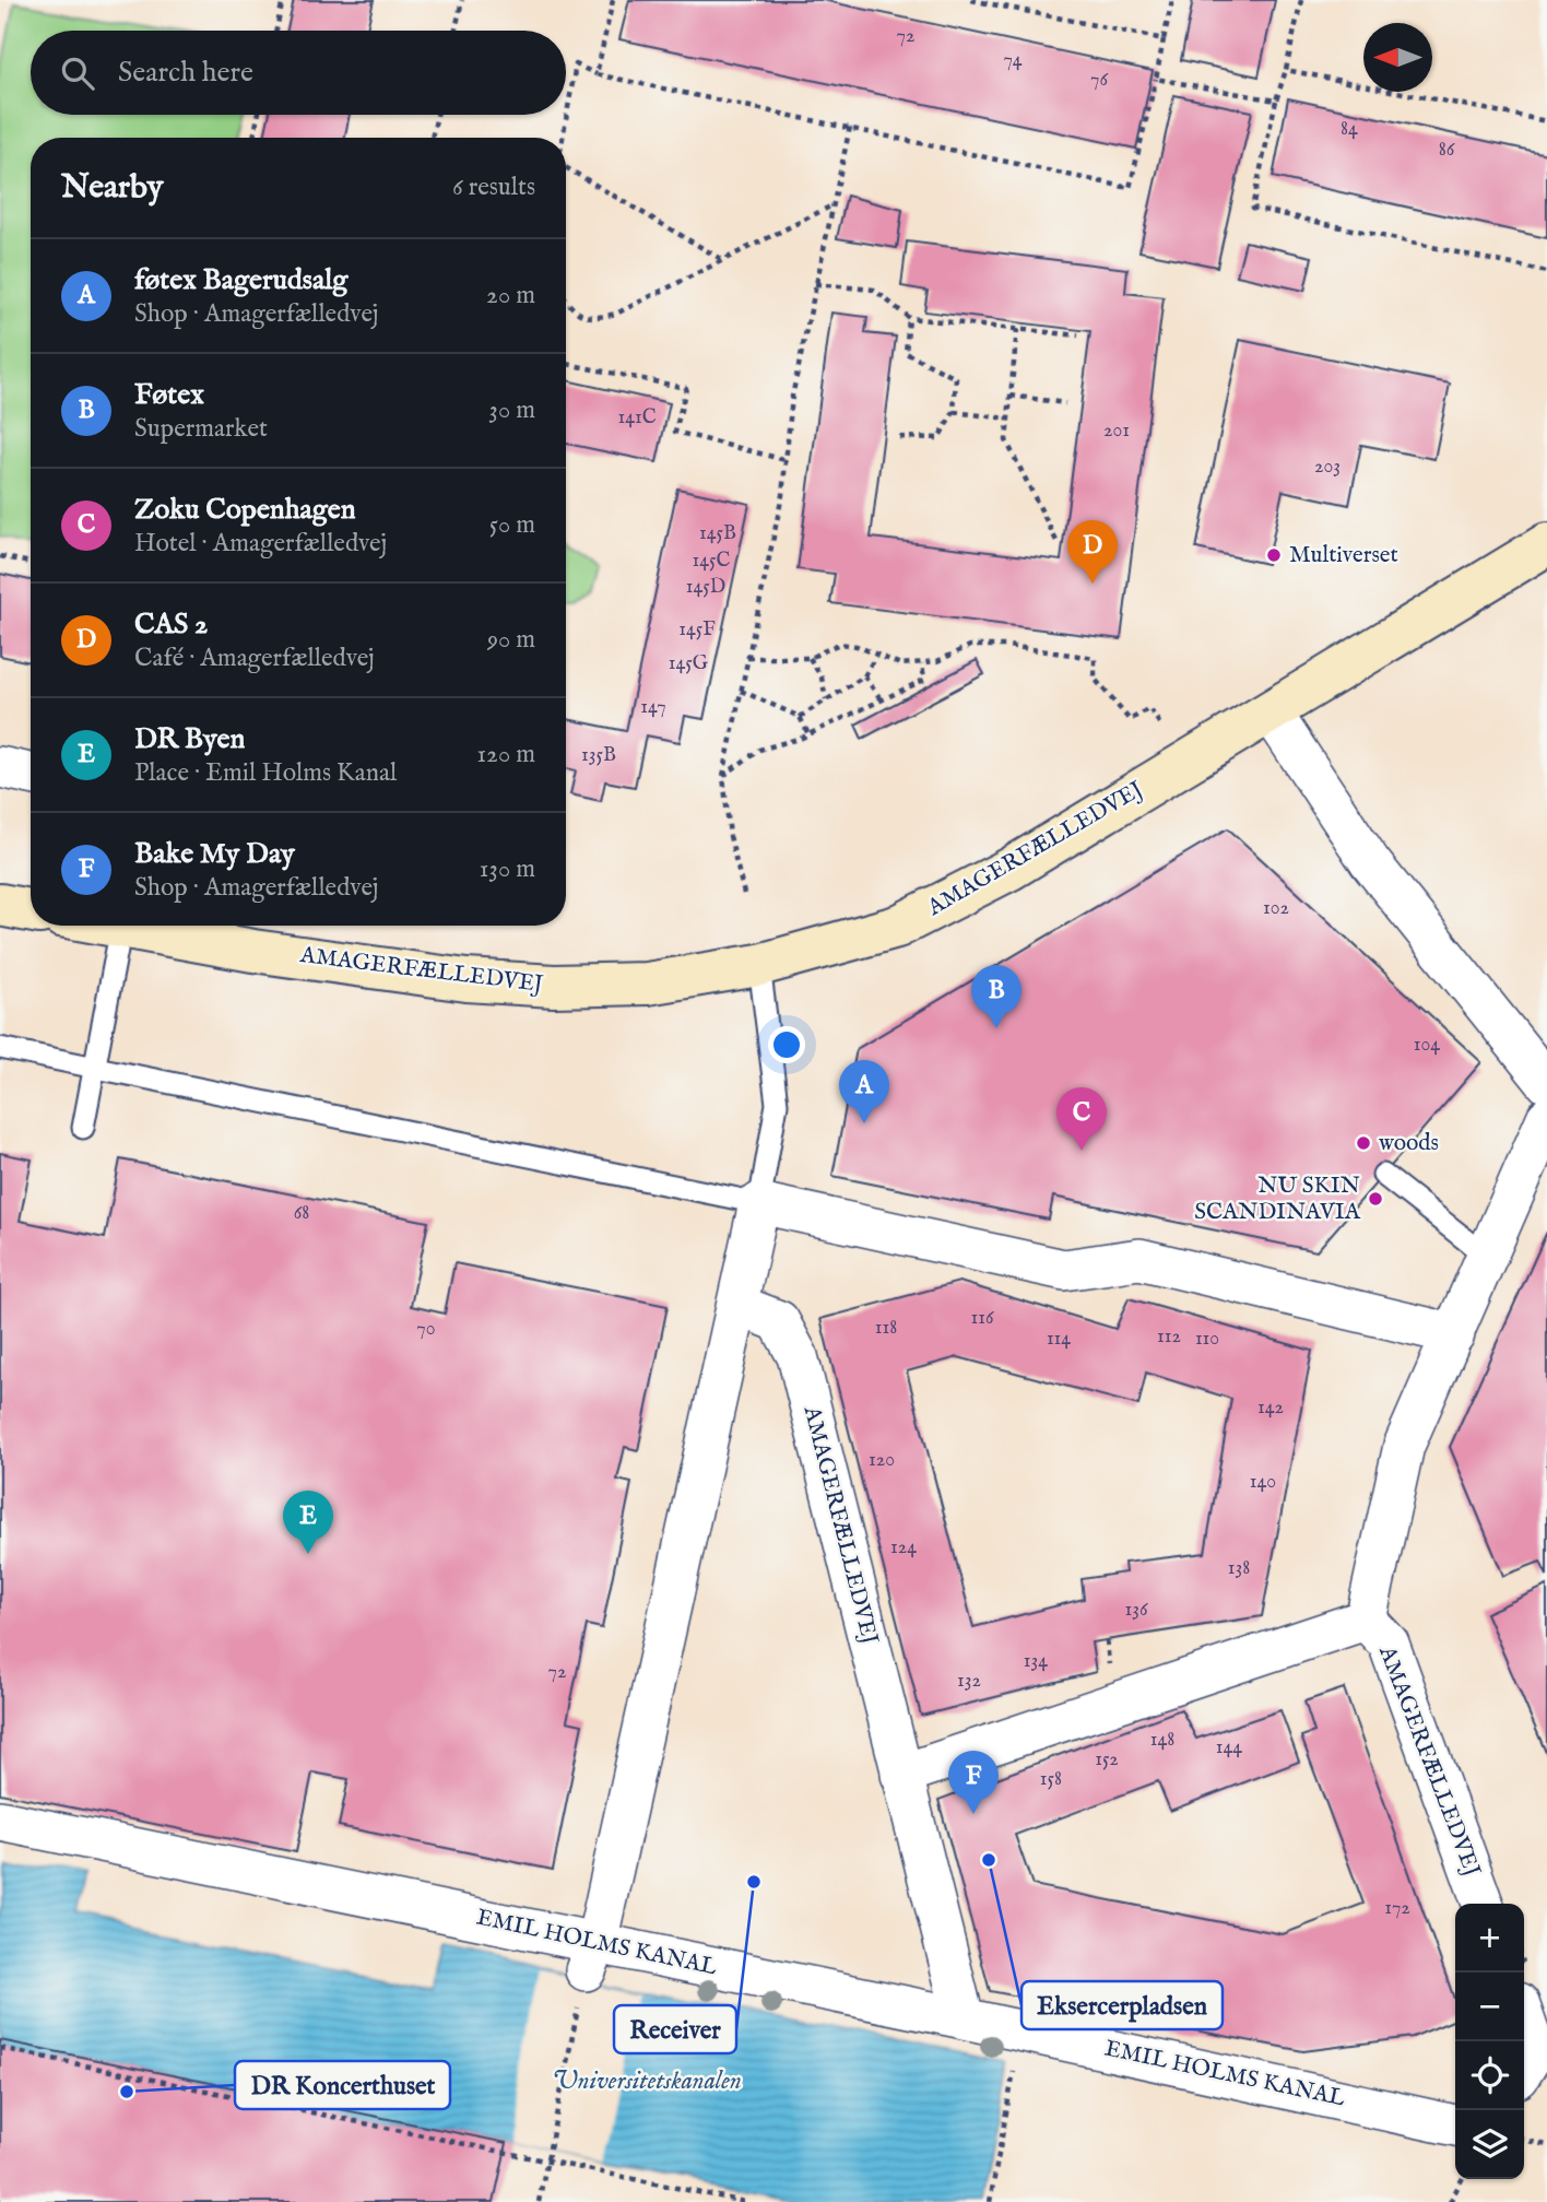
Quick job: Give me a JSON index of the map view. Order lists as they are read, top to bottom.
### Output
{
  "streets": {
    "street": ["AMAGERFÆLLEDVEJ", "EMIL HOLMS KANAL"]
  },
  "crossings": [
    ["AMAGERFÆLLEDVEJ", "EMIL HOLMS KANAL"]
  ],
  "water": ["Universitetskanalen"],
  "places": [
    "Multiverset",
    "woods",
    "NU SKIN SCANDINAVIA",
    "Eksercerpladsen",
    "Receiver",
    "DR Koncerthuset"
  ],
  "house_numbers": [
    "72",
    "74",
    "76",
    "84",
    "86",
    "141C",
    "201",
    "203",
    "145B",
    "145C",
    "145D",
    "145F",
    "145G",
    "147",
    "135B",
    "102",
    "104",
    "68",
    "116",
    "118",
    "70",
    "112",
    "114",
    "110",
    "142",
    "120",
    "140",
    "124",
    "138",
    "136",
    "134",
    "72",
    "132",
    "148",
    "144",
    "152",
    "158",
    "172"
  ],
  "north": "left",
  "page": {
    "search": "Search here",
    "heading": ["Nearby", "6 results"],
    "list": [
      {
        "mark": "A",
        "name": "føtex Bagerudsalg",
        "note": "Shop · Amagerfælledvej",
        "value": "20 m"
      },
      {
        "mark": "B",
        "name": "Føtex",
        "note": "Supermarket",
        "value": "30 m"
      },
      {
        "mark": "C",
        "name": "Zoku Copenhagen",
        "note": "Hotel · Amagerfælledvej",
        "value": "50 m"
      },
      {
        "mark": "D",
        "name": "CAS 2",
        "note": "Café · Amagerfælledvej",
        "value": "90 m"
      },
      {
        "mark": "E",
        "name": "DR Byen",
        "note": "Place · Emil Holms Kanal",
        "value": "120 m"
      },
      {
        "mark": "F",
        "name": "Bake My Day",
        "note": "Shop · Amagerfælledvej",
        "value": "130 m"
      }
    ],
    "pins": [
      "D",
      "B",
      "A",
      "C",
      "E",
      "F"
    ],
    "map_buttons": ["+", "−"]
  }
}
